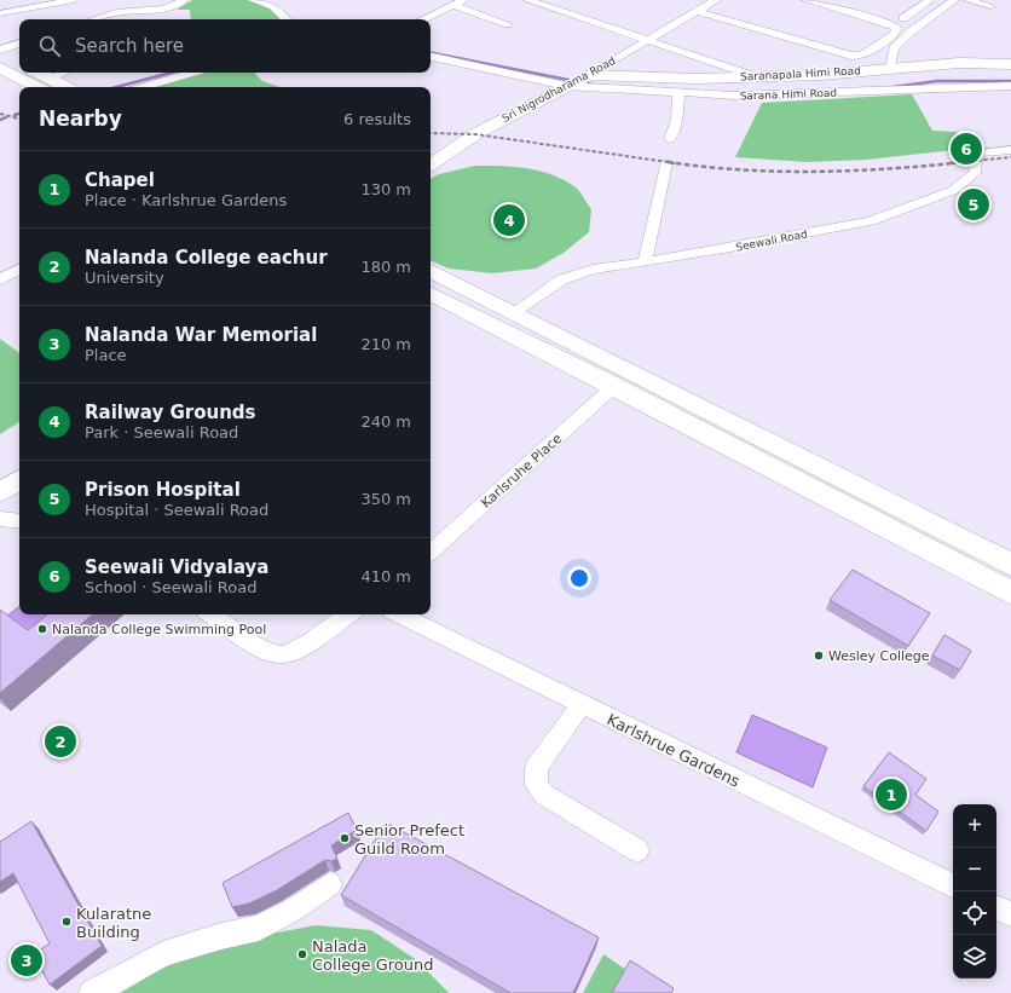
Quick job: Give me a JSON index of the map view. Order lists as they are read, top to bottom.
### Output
{
  "streets": {
    "street": [
      "Saranapala Himi Road",
      "Sri Nigrodharama Road",
      "Sarana Himi Road",
      "Seewali Road",
      "Karlsruhe Place",
      "Karlshrue Gardens"
    ]
  },
  "crossings": [
    ["Saranapala Himi Road", "Sri Nigrodharama Road"],
    ["Saranapala Himi Road", "Sarana Himi Road"],
    ["Sri Nigrodharama Road", "Sarana Himi Road"]
  ],
  "places": [
    "Nalanda College Swimming Pool",
    "Wesley College",
    "Senior Prefect Guild Room",
    "Kularatne Building",
    "Nalada College Ground"
  ],
  "page": {
    "search": "Search here",
    "heading": ["Nearby", "6 results"],
    "pins": [
      "6",
      "5",
      "4",
      "2",
      "1",
      "3"
    ],
    "list": [
      {
        "mark": "1",
        "name": "Chapel",
        "note": "Place · Karlshrue Gardens",
        "value": "130 m"
      },
      {
        "mark": "2",
        "name": "Nalanda College eachur",
        "note": "University",
        "value": "180 m"
      },
      {
        "mark": "3",
        "name": "Nalanda War Memorial",
        "note": "Place",
        "value": "210 m"
      },
      {
        "mark": "4",
        "name": "Railway Grounds",
        "note": "Park · Seewali Road",
        "value": "240 m"
      },
      {
        "mark": "5",
        "name": "Prison Hospital",
        "note": "Hospital · Seewali Road",
        "value": "350 m"
      },
      {
        "mark": "6",
        "name": "Seewali Vidyalaya",
        "note": "School · Seewali Road",
        "value": "410 m"
      }
    ],
    "map_buttons": ["+", "−"]
  }
}
